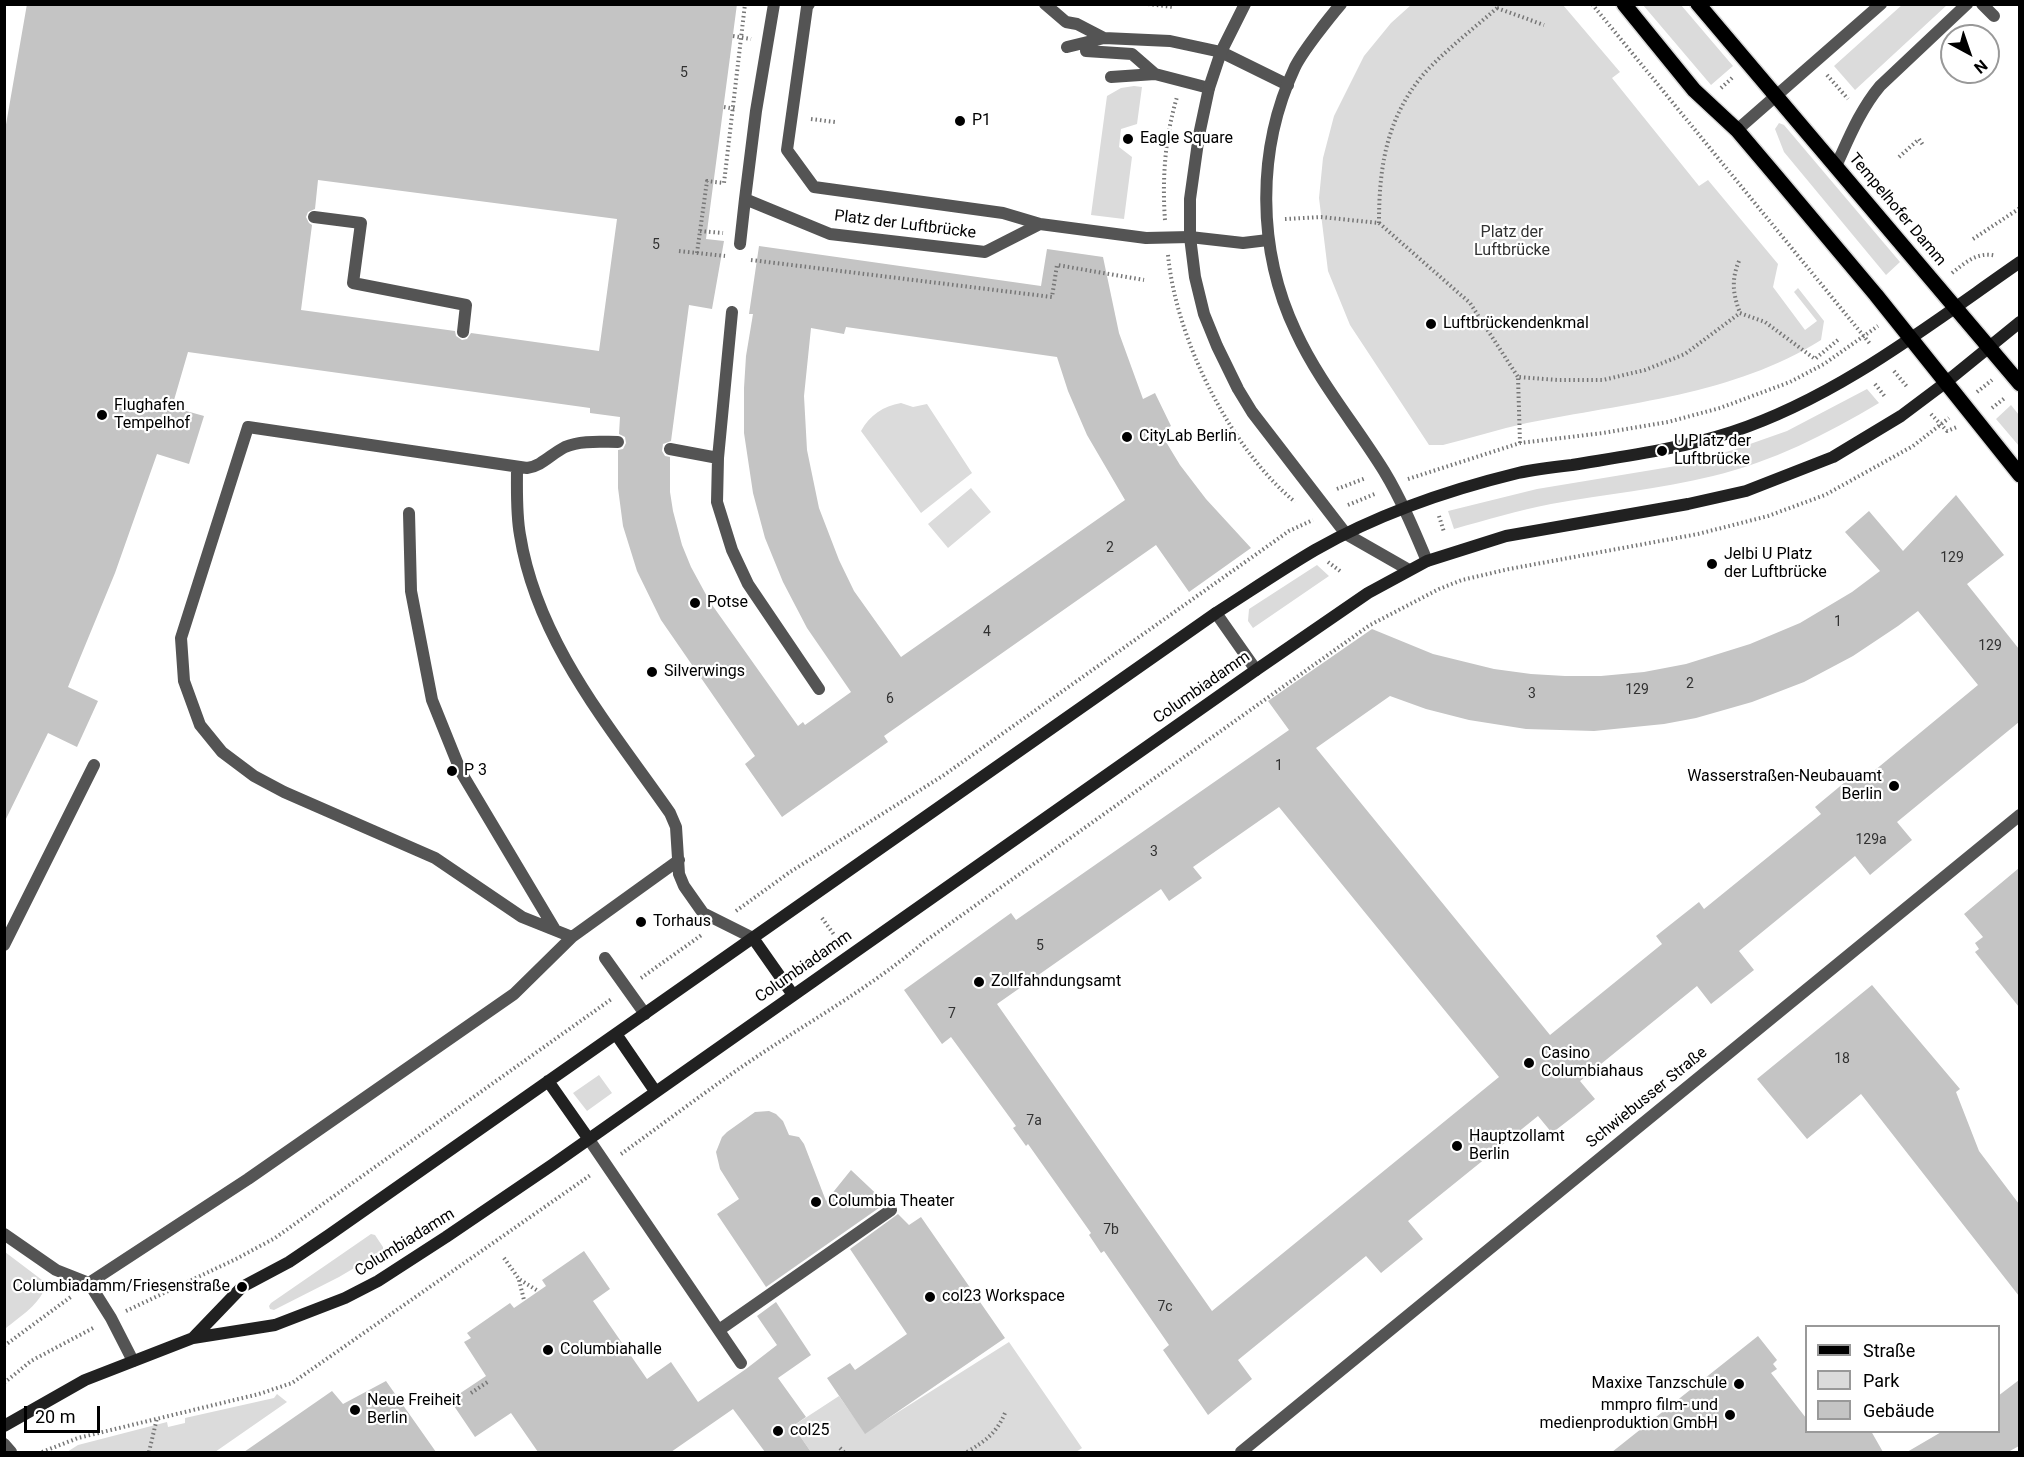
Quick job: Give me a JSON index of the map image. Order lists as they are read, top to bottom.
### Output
{
  "streets": {
    "main road": ["Tempelhofer Damm", "Columbiadamm"],
    "street": ["Platz der Luftbrücke", "Schwiebusser Straße"]
  },
  "parks": ["Platz der Luftbrücke"],
  "places": [
    "P1",
    "Eagle Square",
    "Luftbrückendenkmal",
    "Flughafen Tempelhof",
    "CityLab Berlin",
    "U Platz der Luftbrücke",
    "Jelbi U Platz der Luftbrücke",
    "Potse",
    "Silverwings",
    "P 3",
    "Wasserstraßen-Neubauamt Berlin",
    "Torhaus",
    "Zollfahndungsamt",
    "Casino Columbiahaus",
    "Hauptzollamt Berlin",
    "Columbia Theater",
    "Columbiadamm/Friesenstraße",
    "col23 Workspace",
    "Columbiahalle",
    "Maxixe Tanzschule",
    "Neue Freiheit Berlin",
    "mmpro film- und medienproduktion GmbH",
    "col25"
  ],
  "house_numbers": [
    "5",
    "5",
    "2",
    "129",
    "1",
    "4",
    "129",
    "2",
    "129",
    "3",
    "6",
    "1",
    "129a",
    "3",
    "5",
    "7",
    "18",
    "7a",
    "7b",
    "7c"
  ],
  "legend": ["Straße", "Park", "Gebäude"],
  "scale_bar": "20 m",
  "north": "bottom right"
}
